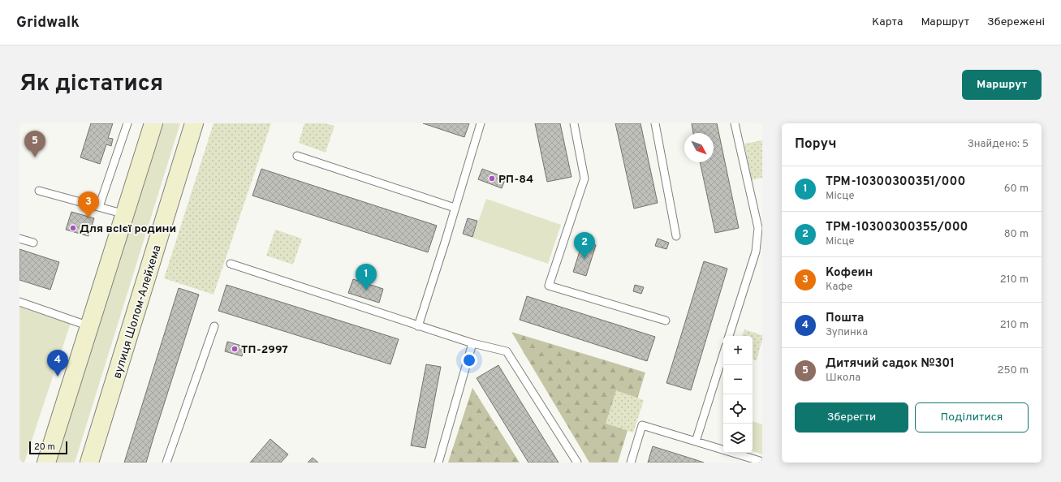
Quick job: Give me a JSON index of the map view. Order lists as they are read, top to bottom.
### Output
{
  "streets": {
    "street": ["вулиця Шолом-Алейхема"]
  },
  "places": ["РП-84", "Для всієї родини", "ТП-2997"],
  "scale_bar": "20 m",
  "north": "bottom right",
  "page": {
    "header": "Gridwalk",
    "nav": ["Карта", "Маршрут", "Збережені"],
    "title": "Як дістатися",
    "buttons": [
      "Маршрут",
      ["Зберегти", "Поділитися"]
    ],
    "heading": ["Поруч", "Знайдено: 5"],
    "pins": [
      "5",
      "3",
      "2",
      "1",
      "4"
    ],
    "list": [
      {
        "mark": "1",
        "name": "ТРМ-10300300351/000",
        "note": "Місце",
        "value": "60 m"
      },
      {
        "mark": "2",
        "name": "ТРМ-10300300355/000",
        "note": "Місце",
        "value": "80 m"
      },
      {
        "mark": "3",
        "name": "Кофеин",
        "note": "Кафе",
        "value": "210 m"
      },
      {
        "mark": "4",
        "name": "Пошта",
        "note": "Зупинка",
        "value": "210 m"
      },
      {
        "mark": "5",
        "name": "Дитячий садок №301",
        "note": "Школа",
        "value": "250 m"
      }
    ],
    "map_buttons": ["+", "−"],
    "scale": "20 m"
  }
}
